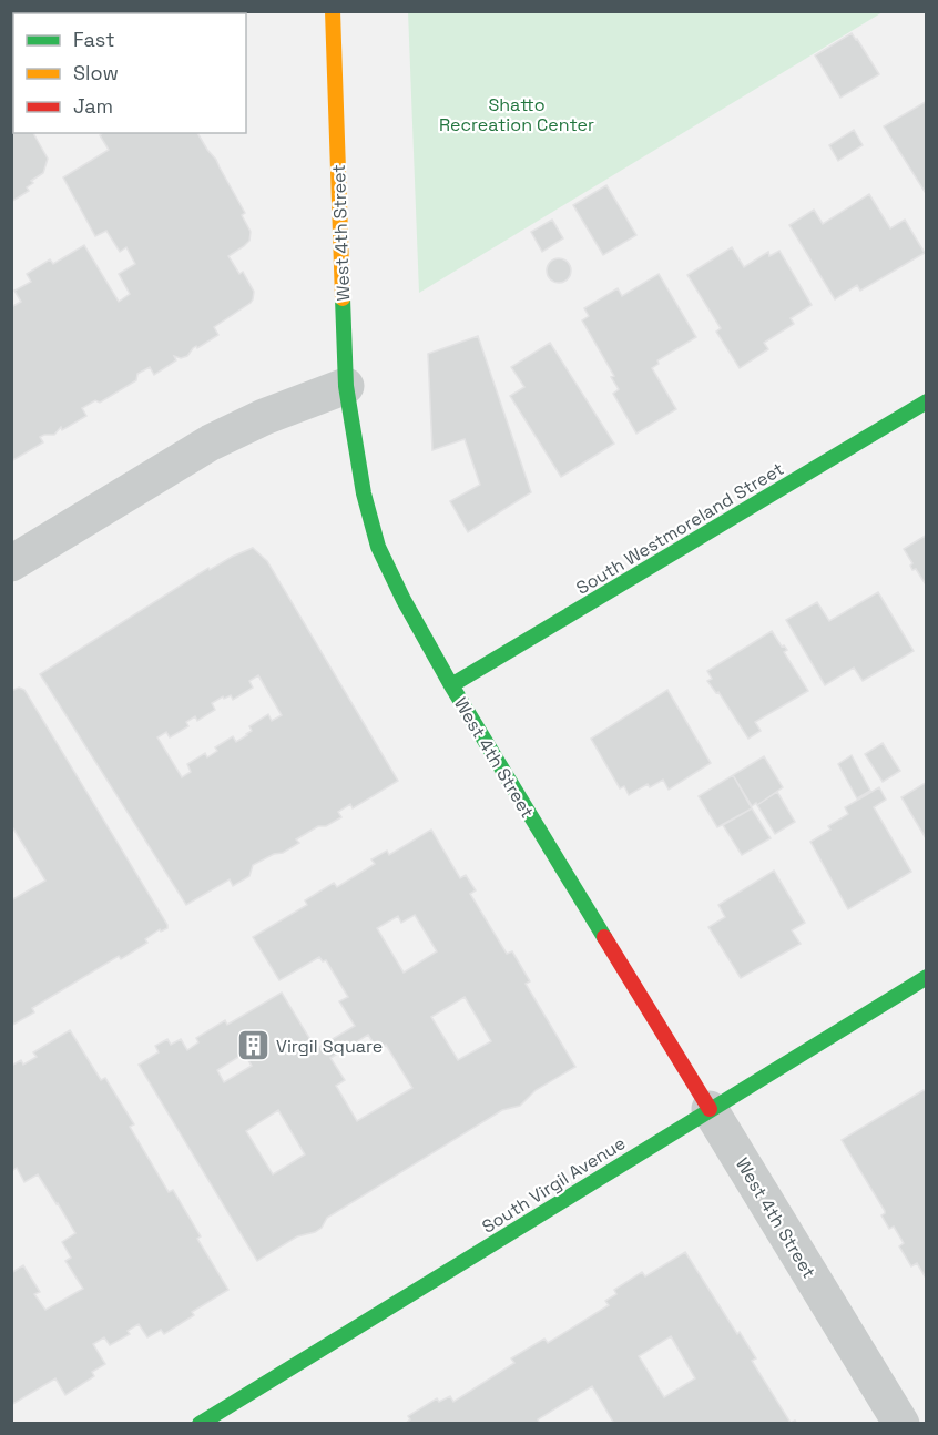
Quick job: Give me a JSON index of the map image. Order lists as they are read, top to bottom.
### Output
{
  "streets": {
    "street": ["West 4th Street", "South Westmoreland Street", "South Virgil Avenue"]
  },
  "crossings": [
    ["West 4th Street", "South Westmoreland Street"],
    ["West 4th Street", "South Virgil Avenue"]
  ],
  "parks": ["Shatto Recreation Center"],
  "places": {
    "building": ["Virgil Square"]
  },
  "legend": ["Fast", "Slow", "Jam"]
}
